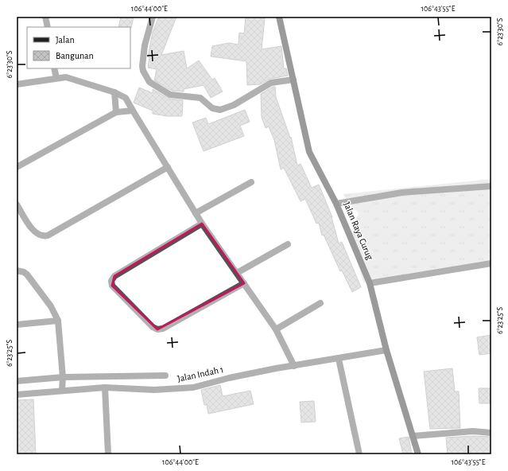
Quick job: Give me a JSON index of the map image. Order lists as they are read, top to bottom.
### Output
{
  "streets": {
    "main road": ["Jalan Raya Curug"],
    "street": ["Jalan Indah 1"]
  },
  "crossings": [
    ["Jalan Raya Curug", "Jalan Indah 1"]
  ],
  "legend": ["Jalan", "Bangunan"],
  "coordinates": [
    "106°44'00\"E",
    "106°43'55\"E",
    "6°23'30\"S",
    "6°23'25\"S"
  ]
}
